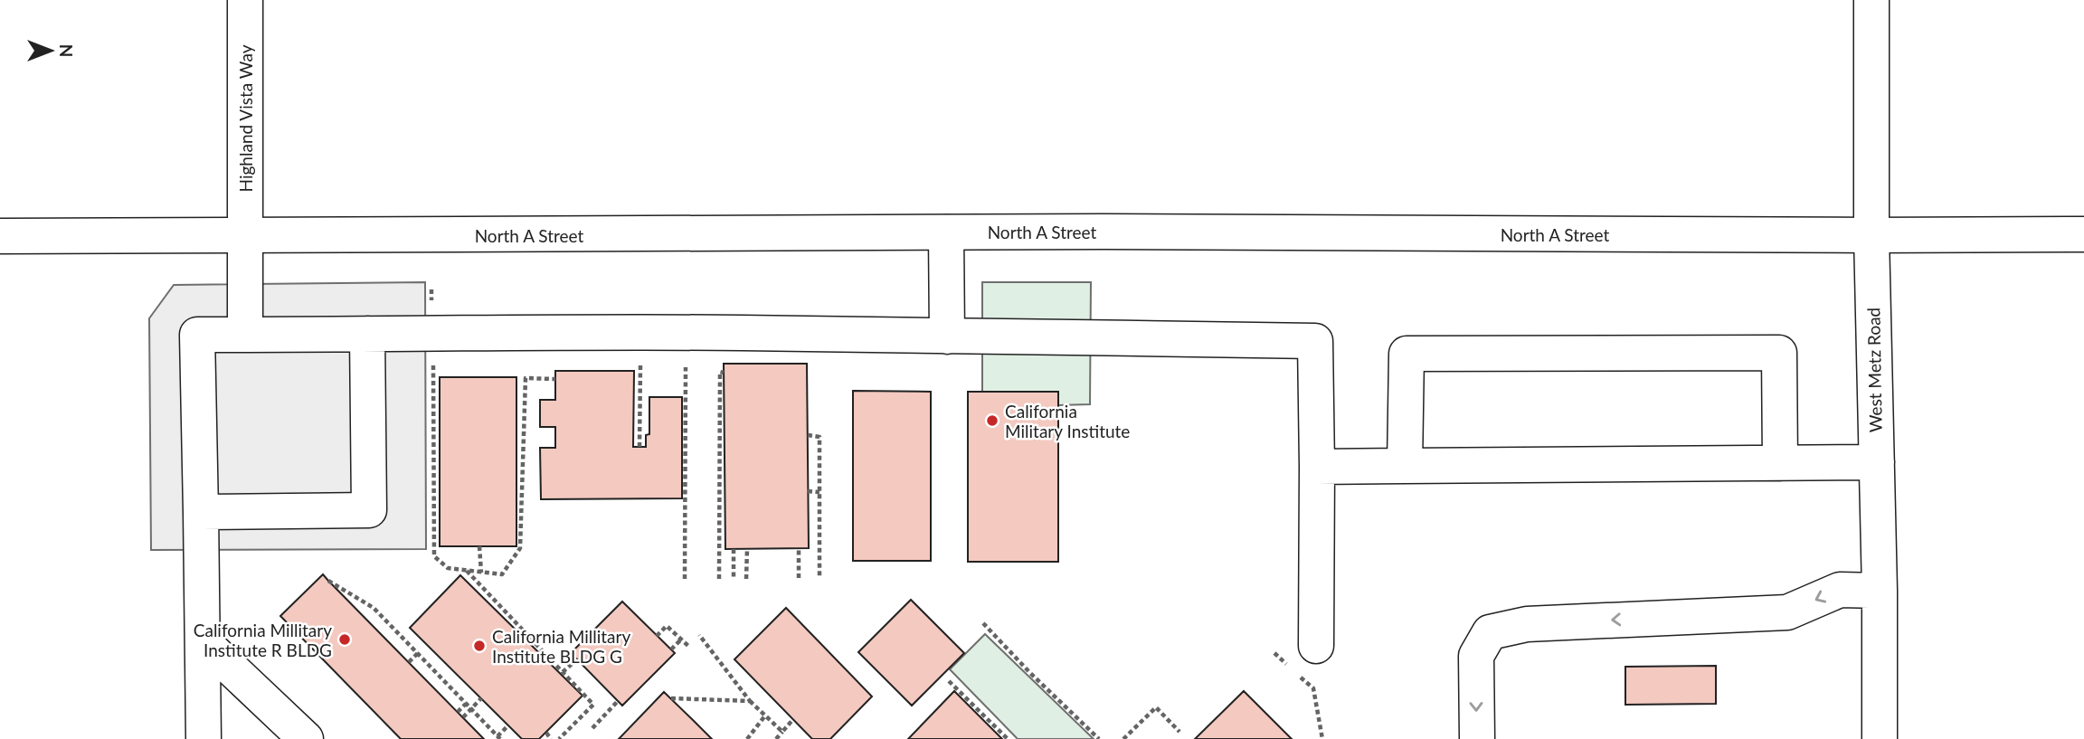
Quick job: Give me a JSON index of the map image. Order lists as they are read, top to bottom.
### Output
{
  "streets": {
    "main road": ["Highland Vista Way", "North A Street", "West Metz Road"]
  },
  "crossings": [
    ["Highland Vista Way", "North A Street"],
    ["North A Street", "West Metz Road"]
  ],
  "places": ["California Military Institute", "California Millitary Institute R BLDG", "California Millitary Institute BLDG G"],
  "north": "right"
}
